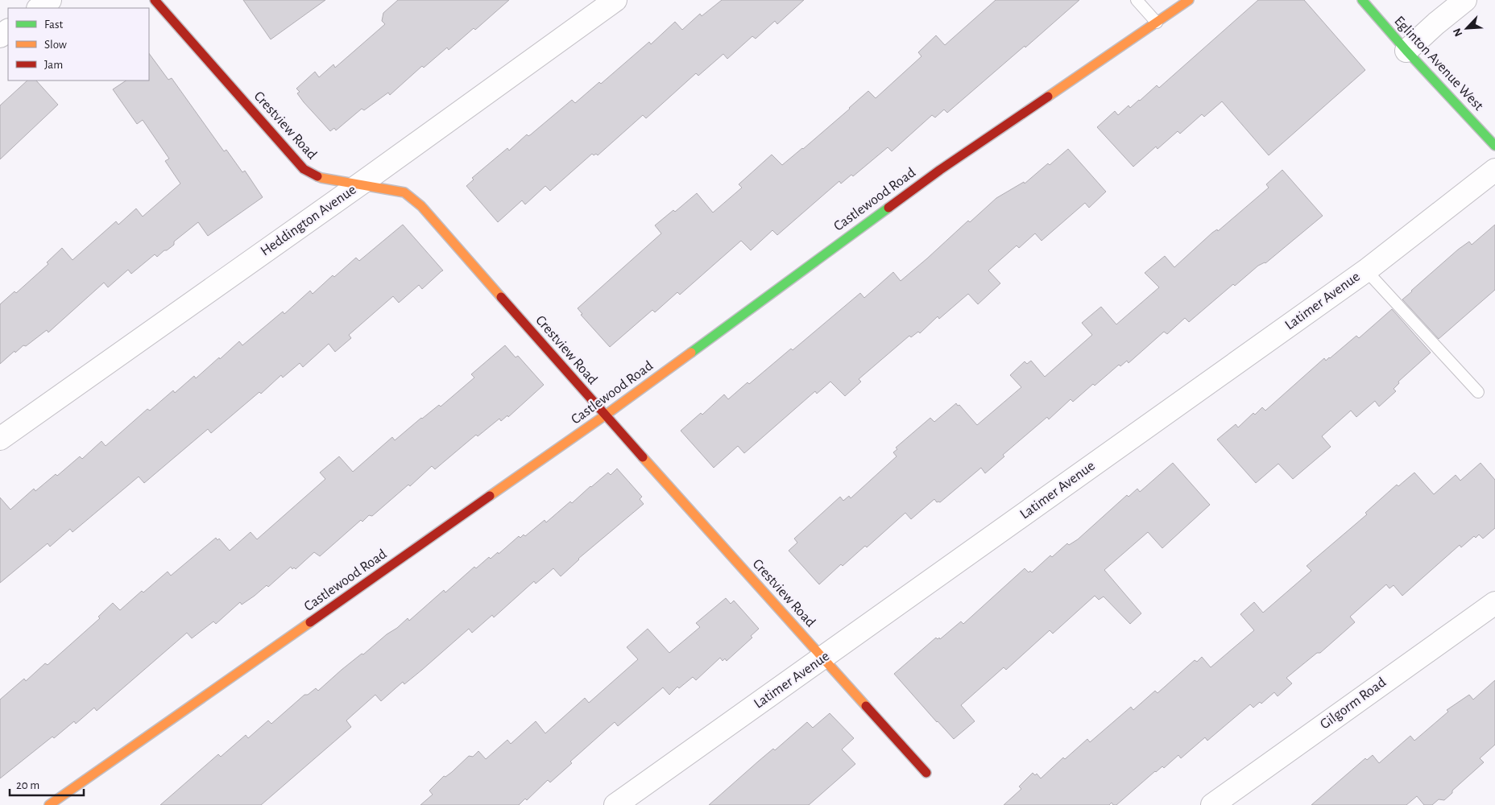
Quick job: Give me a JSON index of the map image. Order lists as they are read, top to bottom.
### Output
{
  "streets": {
    "street": [
      "Eglinton Avenue West",
      "Crestview Road",
      "Castlewood Road",
      "Heddington Avenue",
      "Latimer Avenue",
      "Gilgorm Road"
    ]
  },
  "crossings": [
    ["Crestview Road", "Castlewood Road"],
    ["Crestview Road", "Heddington Avenue"],
    ["Crestview Road", "Latimer Avenue"]
  ],
  "legend": ["Fast", "Slow", "Jam"],
  "scale_bar": "20 m",
  "north": "bottom left"
}
